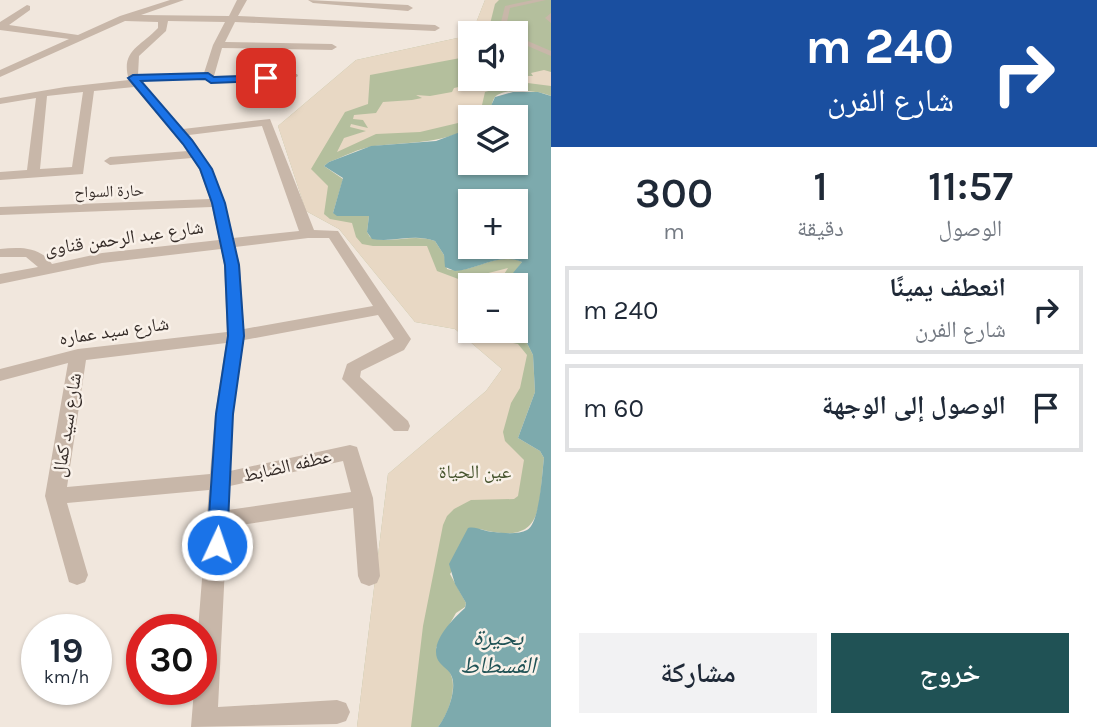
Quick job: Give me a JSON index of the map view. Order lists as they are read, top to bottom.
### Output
{
  "streets": {
    "street": [
      "حارة السواح",
      "شارع عبد الرحمن قناوى",
      "شارع سيد عماره",
      "شارع سيد كمال",
      "عطفه الضابط"
    ]
  },
  "crossings": [
    ["شارع عبد الرحمن قناوى", "شارع سيد عماره"],
    ["شارع سيد عماره", "شارع سيد كمال"]
  ],
  "water": ["بحيرة الفسطاط"],
  "parks": ["عين الحياة"],
  "page": {
    "turn": ["240 m", "شارع الفرن"],
    "map_buttons": ["+", "−"],
    "eta": [
      "11:57",
      "الوصول",
      "1",
      "دقيقة",
      "300",
      "m"
    ],
    "list": [
      {
        "name": "انعطف يمينًا",
        "note": "شارع الفرن",
        "value": "240 m"
      },
      {
        "name": "الوصول إلى الوجهة",
        "value": "60 m"
      }
    ],
    "speed": "19 km/h",
    "limit": "30",
    "buttons": ["خروج", "مشاركة"]
  }
}
